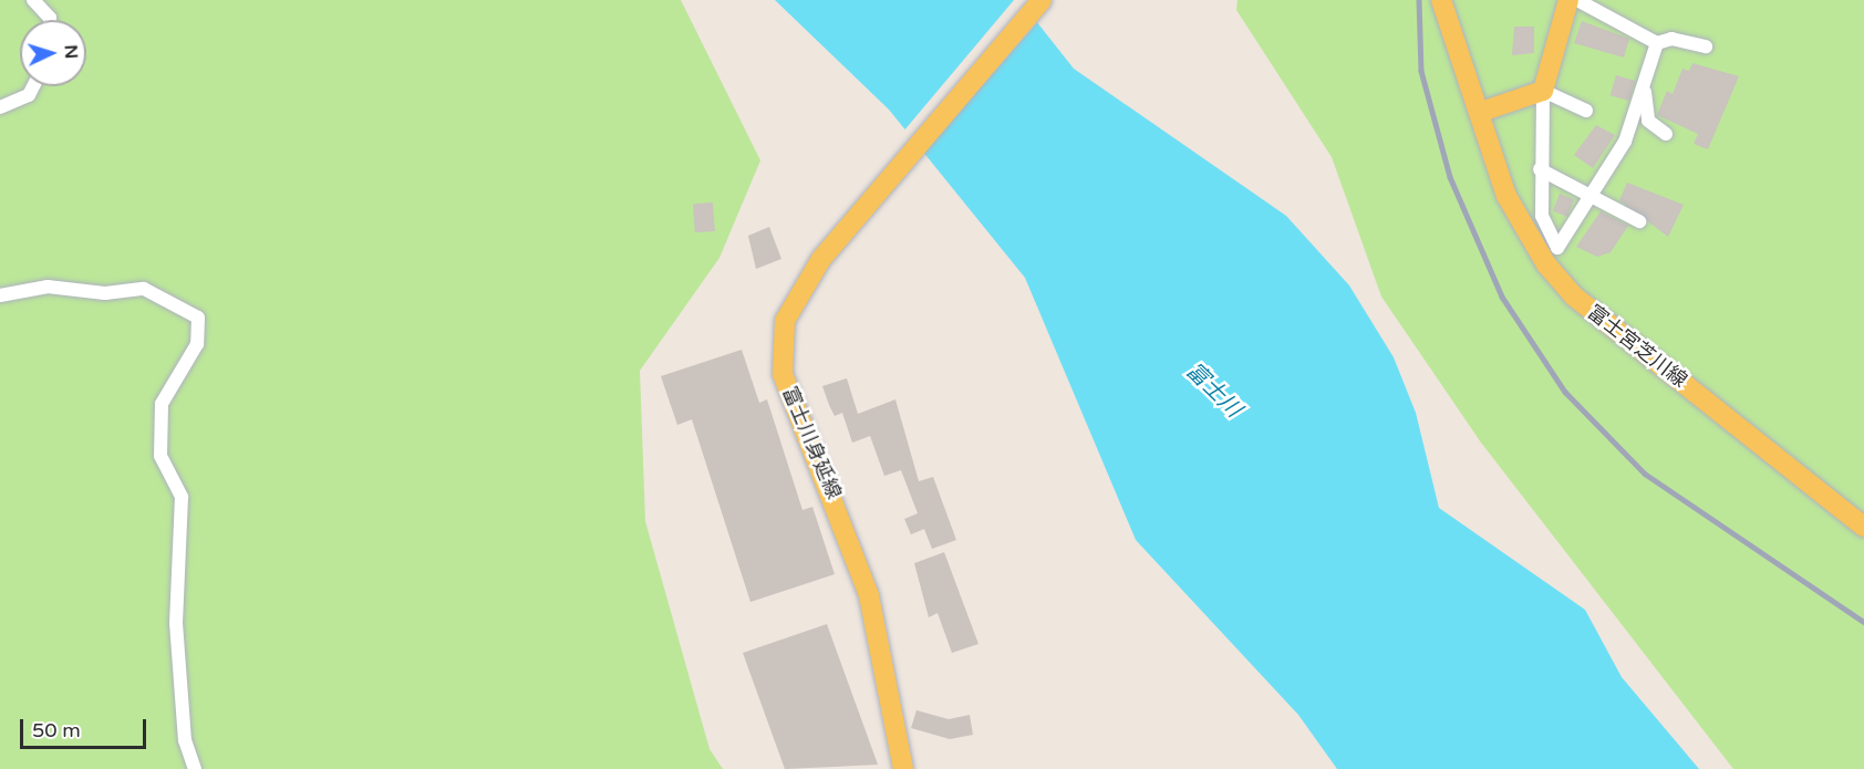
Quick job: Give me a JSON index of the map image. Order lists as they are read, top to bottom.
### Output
{
  "streets": {
    "main road": ["富士宮芝川線", "富士川身延線"]
  },
  "water": ["富士川"],
  "scale_bar": "50 m",
  "north": "right"
}
